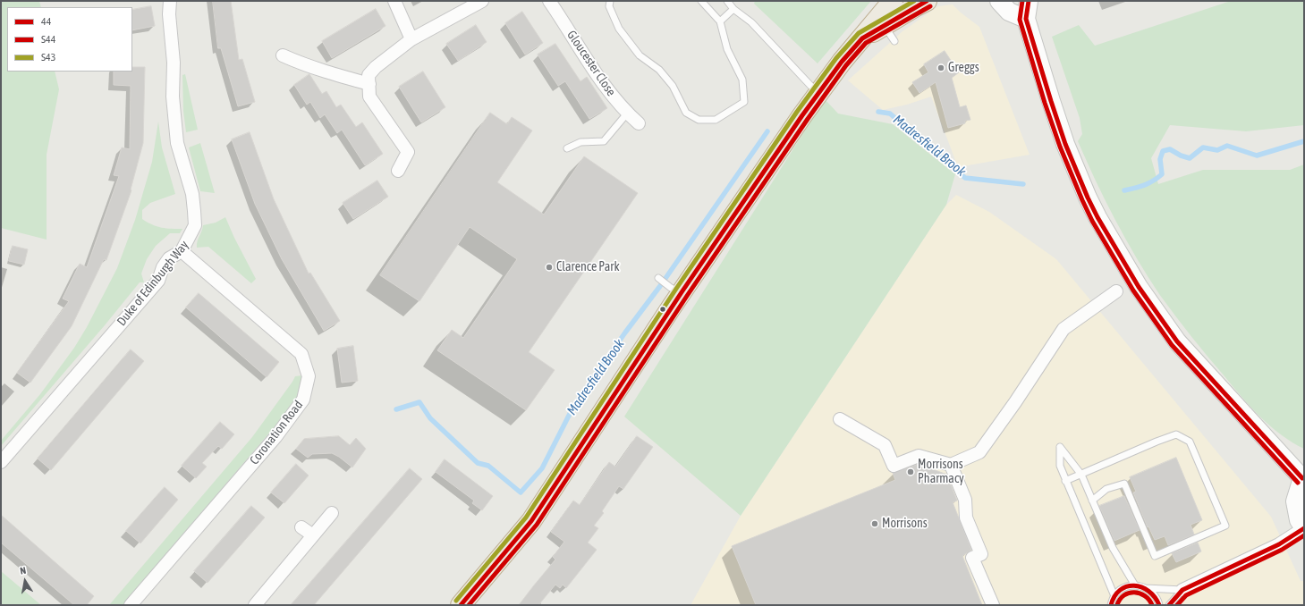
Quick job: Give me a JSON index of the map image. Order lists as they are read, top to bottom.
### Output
{
  "streets": {
    "street": ["Gloucester Close", "Duke of Edinburgh Way", "Coronation Road"]
  },
  "crossings": [
    ["Duke of Edinburgh Way", "Coronation Road"]
  ],
  "water": ["Madresfield Brook"],
  "places": [
    "Greggs",
    "Clarence Park",
    "Morrisons Pharmacy",
    "Morrisons"
  ],
  "lines": ["transit line 44", "transit line S44", "transit line S43"],
  "legend": ["44", "S44", "S43"],
  "north": "top"
}
